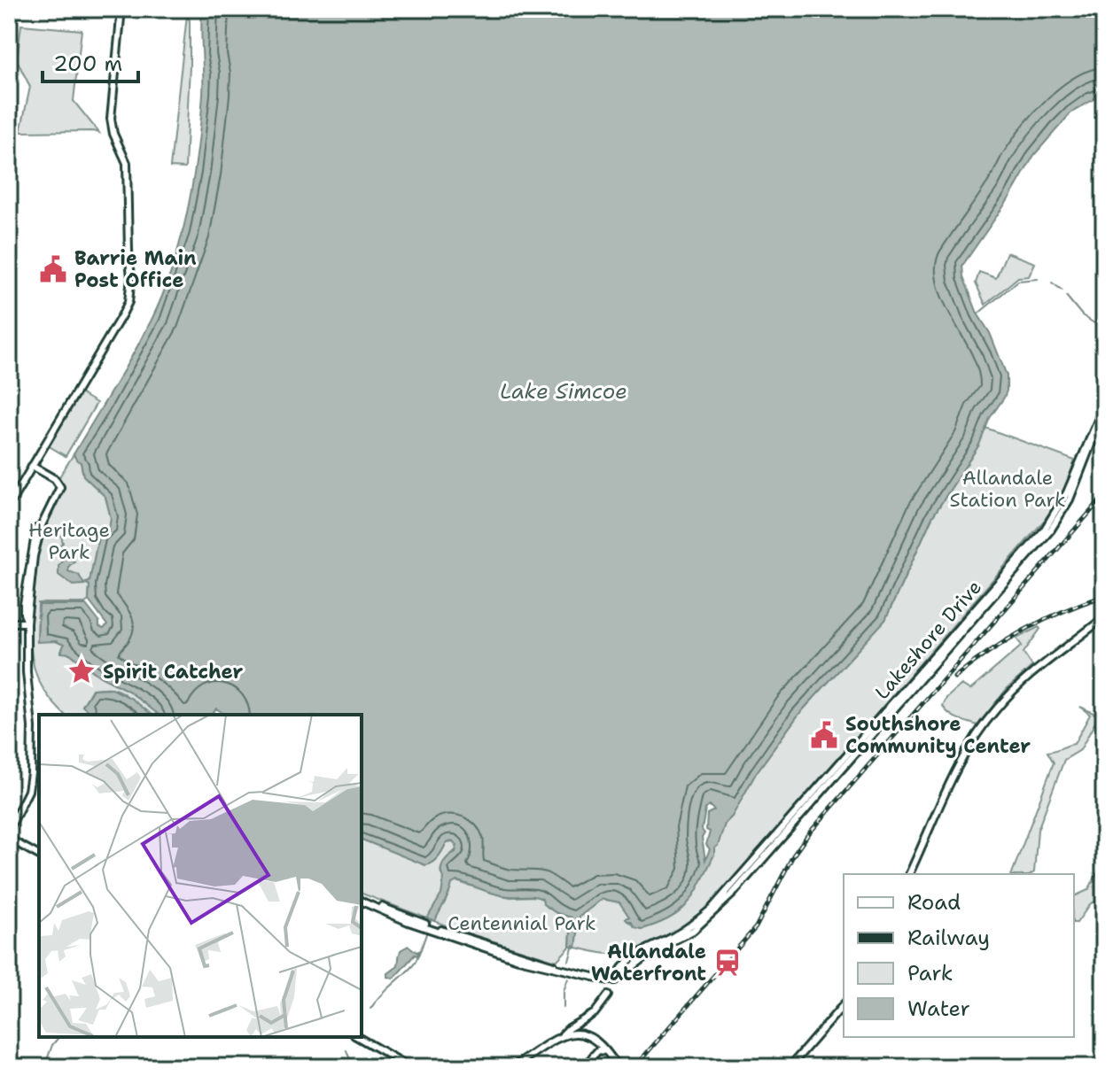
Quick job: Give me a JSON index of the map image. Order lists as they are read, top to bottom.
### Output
{
  "streets": {
    "main road": ["Lakeshore Drive"]
  },
  "water": ["Lake Simcoe"],
  "parks": ["Allandale Station Park", "Heritage Park", "Centennial Park"],
  "places": {
    "public building": ["Barrie Main Post Office", "Southshore Community Center"],
    "place": ["Spirit Catcher"],
    "station": ["Allandale Waterfront"]
  },
  "legend": [
    "Road",
    "Railway",
    "Park",
    "Water"
  ],
  "scale_bar": "200 m"
}
